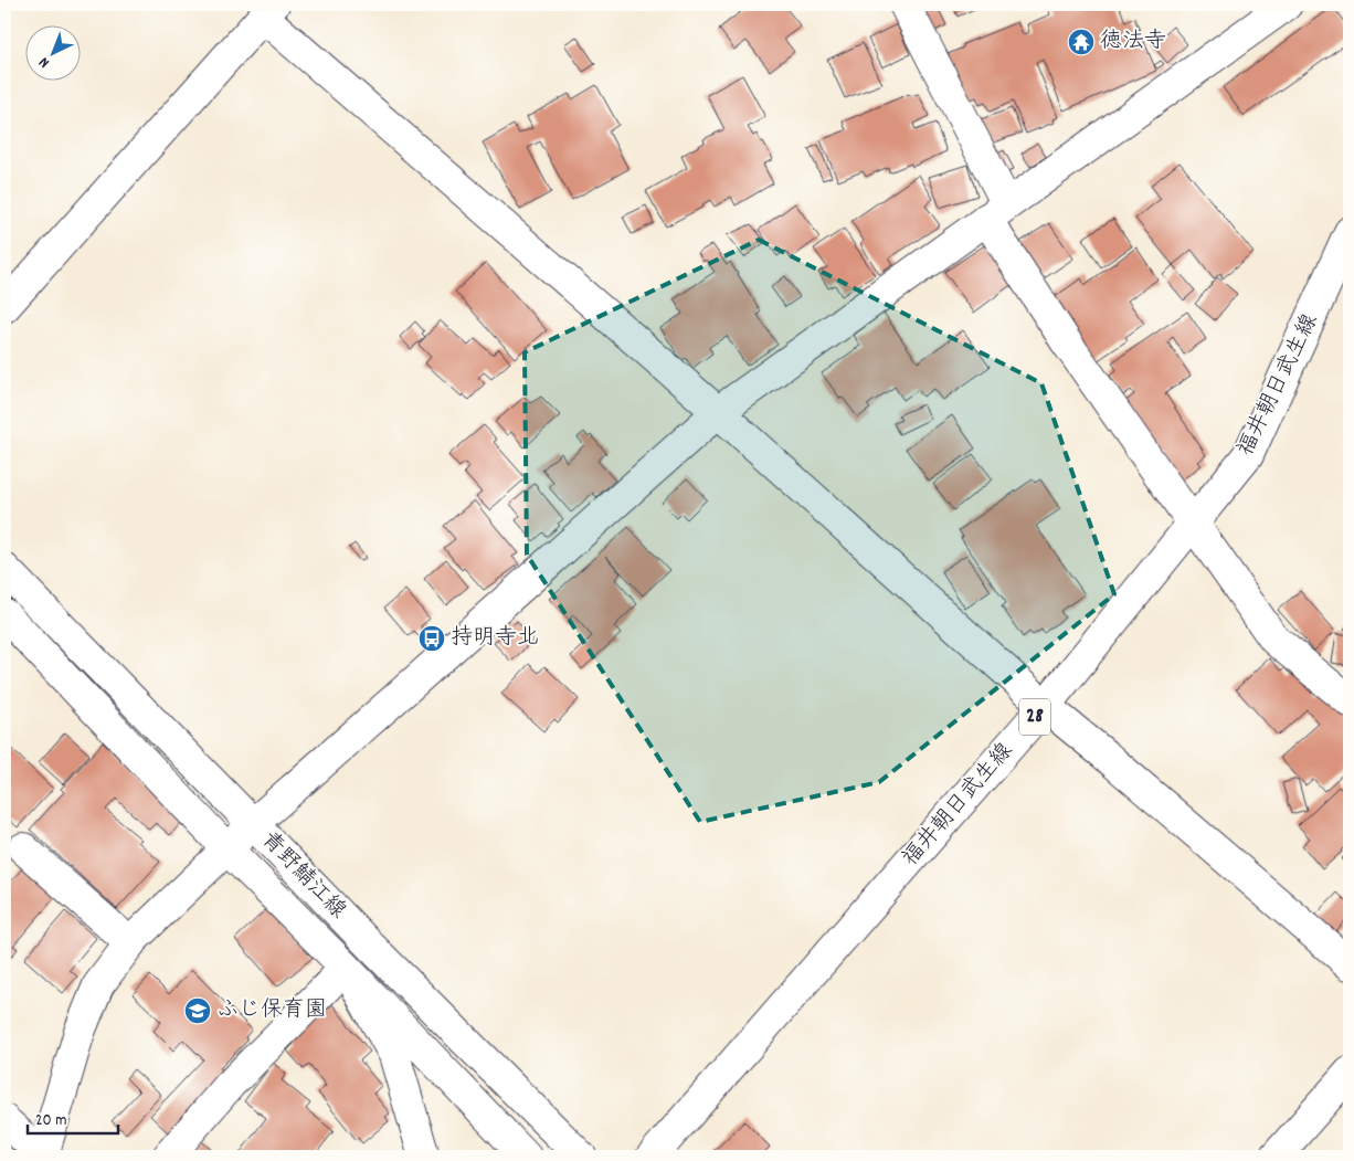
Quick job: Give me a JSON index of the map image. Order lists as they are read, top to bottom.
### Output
{
  "streets": {
    "street": ["福井朝日武生線", "28", "青野鯖江線"]
  },
  "places": {
    "temple": ["徳法寺"],
    "bus stop": ["持明寺北"],
    "school or university": ["ふじ保育園"]
  },
  "scale_bar": "20 m",
  "north": "bottom left"
}
